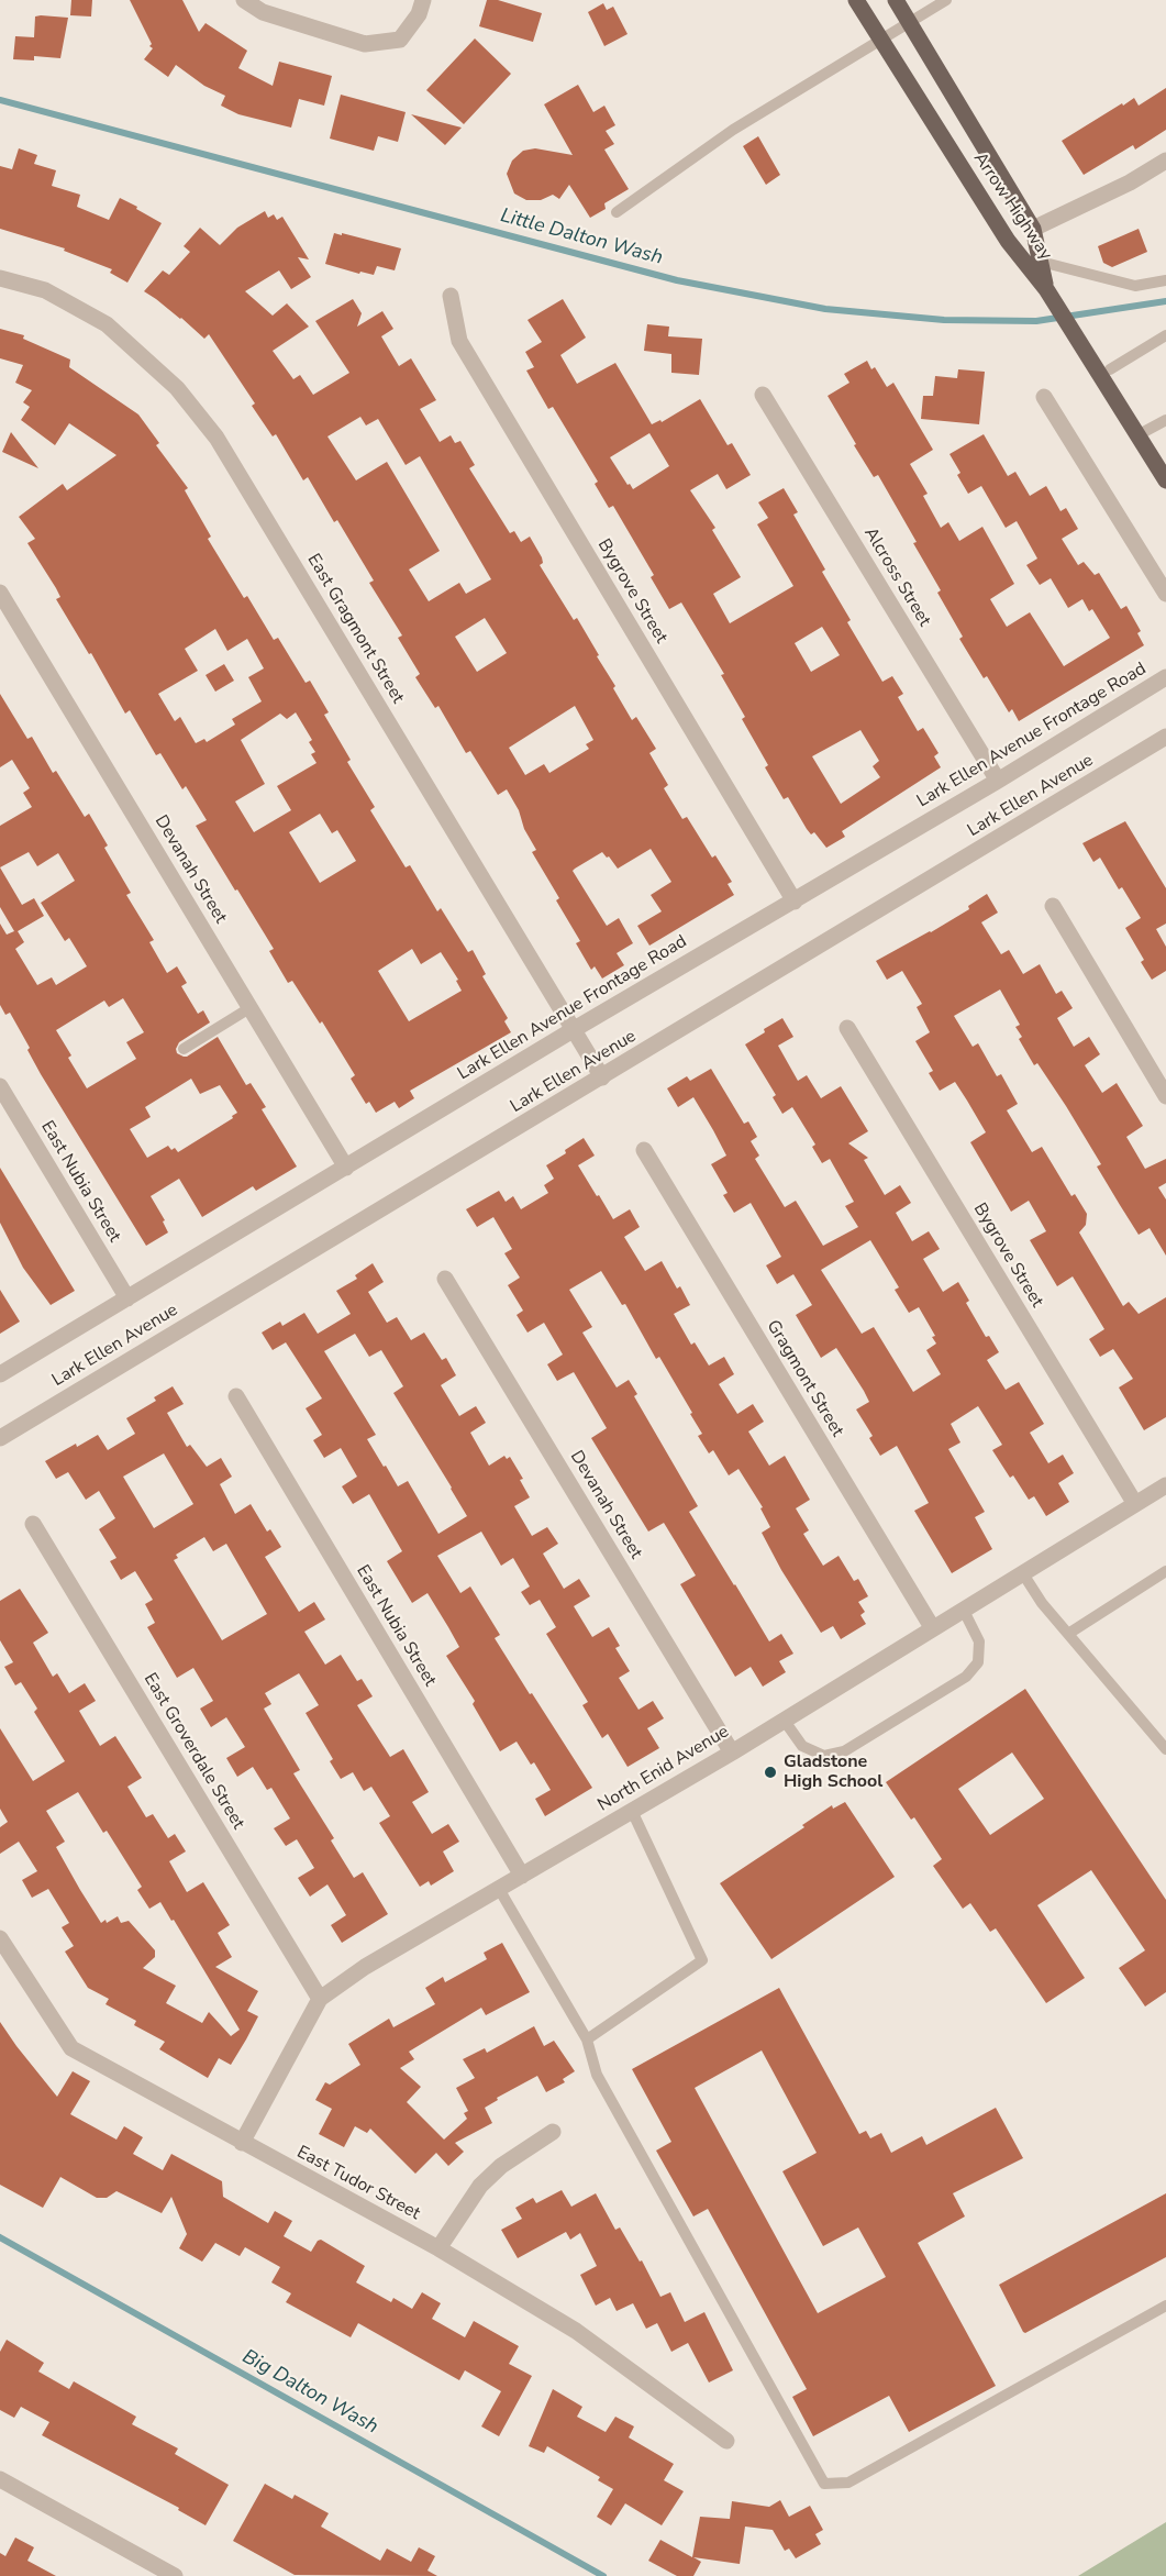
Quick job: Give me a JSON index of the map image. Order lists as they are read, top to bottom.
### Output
{
  "streets": {
    "main road": ["Arrow Highway"],
    "street": [
      "Alcross Street",
      "Bygrove Street",
      "East Gragmont Street",
      "Lark Ellen Avenue Frontage Road",
      "Lark Ellen Avenue",
      "Devanah Street",
      "East Nubia Street",
      "Gragmont Street",
      "East Groverdale Street",
      "North Enid Avenue",
      "East Tudor Street"
    ]
  },
  "crossings": [
    ["Alcross Street", "Lark Ellen Avenue Frontage Road"],
    ["Bygrove Street", "Lark Ellen Avenue Frontage Road"],
    ["Bygrove Street", "North Enid Avenue"],
    ["East Gragmont Street", "Lark Ellen Avenue Frontage Road"],
    ["East Gragmont Street", "Lark Ellen Avenue"],
    ["Lark Ellen Avenue Frontage Road", "Devanah Street"],
    ["Lark Ellen Avenue Frontage Road", "East Nubia Street"],
    ["Devanah Street", "North Enid Avenue"],
    ["East Nubia Street", "North Enid Avenue"],
    ["Gragmont Street", "North Enid Avenue"],
    ["East Groverdale Street", "North Enid Avenue"],
    ["North Enid Avenue", "East Tudor Street"]
  ],
  "water": ["Little Dalton Wash", "Big Dalton Wash"],
  "places": ["Gladstone High School"]
}
